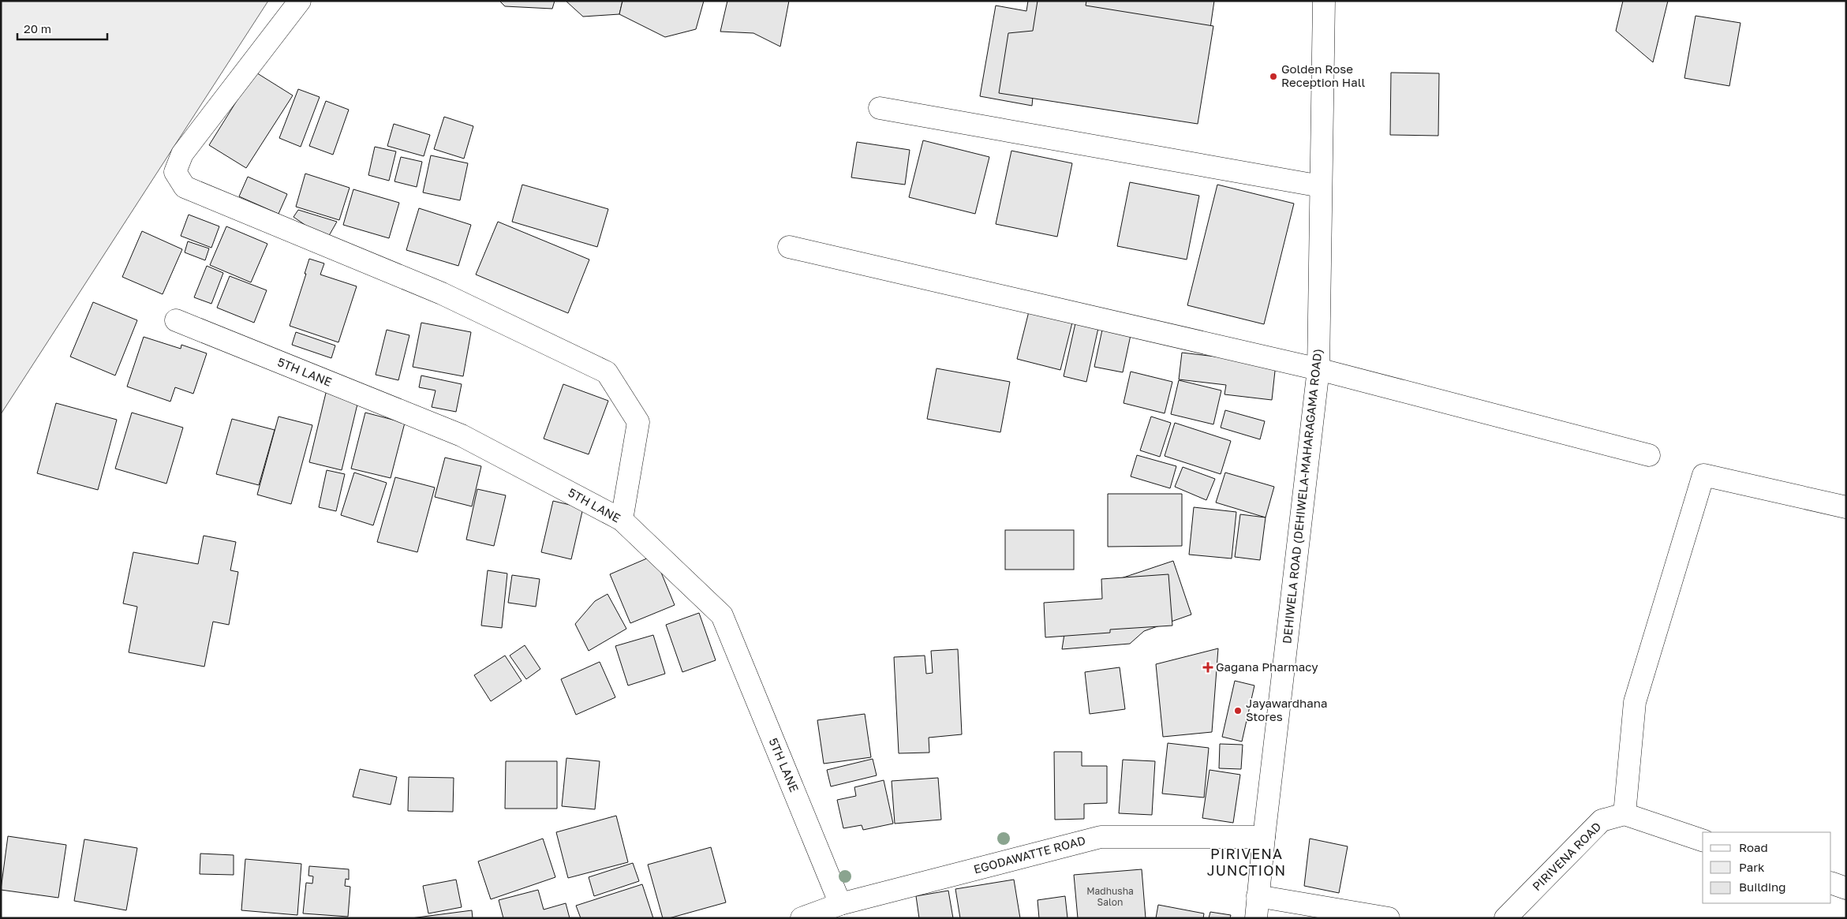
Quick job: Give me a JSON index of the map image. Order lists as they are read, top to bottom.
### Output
{
  "streets": {
    "street": [
      "5TH LANE",
      "DEHIWELA ROAD (DEHIWELA-MAHARAGAMA ROAD)",
      "EGODAWATTE ROAD",
      "PIRIVENA ROAD"
    ]
  },
  "crossings": [
    ["5TH LANE", "EGODAWATTE ROAD"],
    ["DEHIWELA ROAD (DEHIWELA-MAHARAGAMA ROAD)", "EGODAWATTE ROAD"]
  ],
  "districts": ["PIRIVENA JUNCTION"],
  "places": {
    "other": ["Golden Rose Reception Hall", "Jayawardhana Stores"],
    "health": ["Gagana Pharmacy"]
  },
  "house_numbers": ["Madhusha Salon"],
  "legend": ["Road", "Park", "Building"],
  "scale_bar": "20 m"
}
